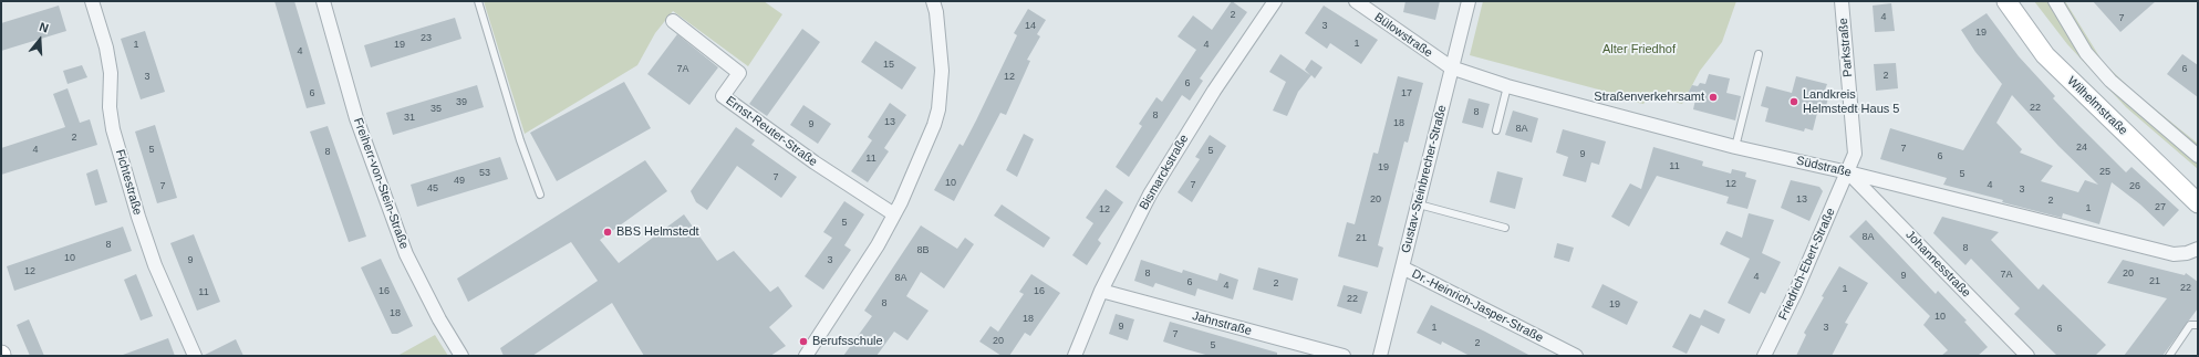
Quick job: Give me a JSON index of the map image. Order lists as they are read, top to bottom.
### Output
{
  "streets": {
    "main road": ["Wilhelmstraße"],
    "street": [
      "Bülowstraße",
      "Parkstraße",
      "Ernst-Reuter-Straße",
      "Südstraße",
      "Bismarckstraße",
      "Gustav-Steinbrecher-Straße",
      "Fichtestraße",
      "Freiherr-von-Stein-Straße",
      "Friedrich-Ebert-Straße",
      "Johannesstraße",
      "Dr.-Heinrich-Jasper-Straße",
      "Jahnstraße"
    ]
  },
  "crossings": [
    ["Bülowstraße", "Südstraße"],
    ["Bülowstraße", "Gustav-Steinbrecher-Straße"],
    ["Parkstraße", "Südstraße"],
    ["Parkstraße", "Friedrich-Ebert-Straße"],
    ["Parkstraße", "Johannesstraße"],
    ["Südstraße", "Gustav-Steinbrecher-Straße"],
    ["Südstraße", "Friedrich-Ebert-Straße"],
    ["Südstraße", "Johannesstraße"],
    ["Bismarckstraße", "Jahnstraße"],
    ["Gustav-Steinbrecher-Straße", "Dr.-Heinrich-Jasper-Straße"],
    ["Friedrich-Ebert-Straße", "Johannesstraße"]
  ],
  "parks": ["Alter Friedhof"],
  "places": [
    "Straßenverkehrsamt",
    "Landkreis Helmstedt Haus 5",
    "BBS Helmstedt",
    "Berufsschule"
  ],
  "house_numbers": [
    "2",
    "4",
    "7",
    "14",
    "3",
    "19",
    "23",
    "1",
    "1",
    "19",
    "4",
    "4",
    "15",
    "7A",
    "6",
    "2",
    "3",
    "12",
    "6",
    "6",
    "17",
    "39",
    "22",
    "35",
    "8",
    "8",
    "31",
    "13",
    "18",
    "9",
    "8A",
    "2",
    "24",
    "7",
    "4",
    "5",
    "5",
    "8",
    "9",
    "6",
    "11",
    "11",
    "19",
    "25",
    "53",
    "5",
    "7",
    "49",
    "10",
    "12",
    "7",
    "4",
    "7",
    "26",
    "45",
    "3",
    "20",
    "13",
    "2",
    "27",
    "1",
    "12",
    "5",
    "8A",
    "21",
    "8",
    "8",
    "8B",
    "10",
    "9",
    "3",
    "12",
    "8",
    "20",
    "7A",
    "9",
    "4",
    "8A",
    "21",
    "6",
    "2",
    "4",
    "22",
    "1",
    "16",
    "16",
    "11",
    "22",
    "8",
    "19",
    "18",
    "10",
    "18",
    "9",
    "1",
    "3",
    "6",
    "7",
    "20",
    "2",
    "5"
  ],
  "north": "top"
}
